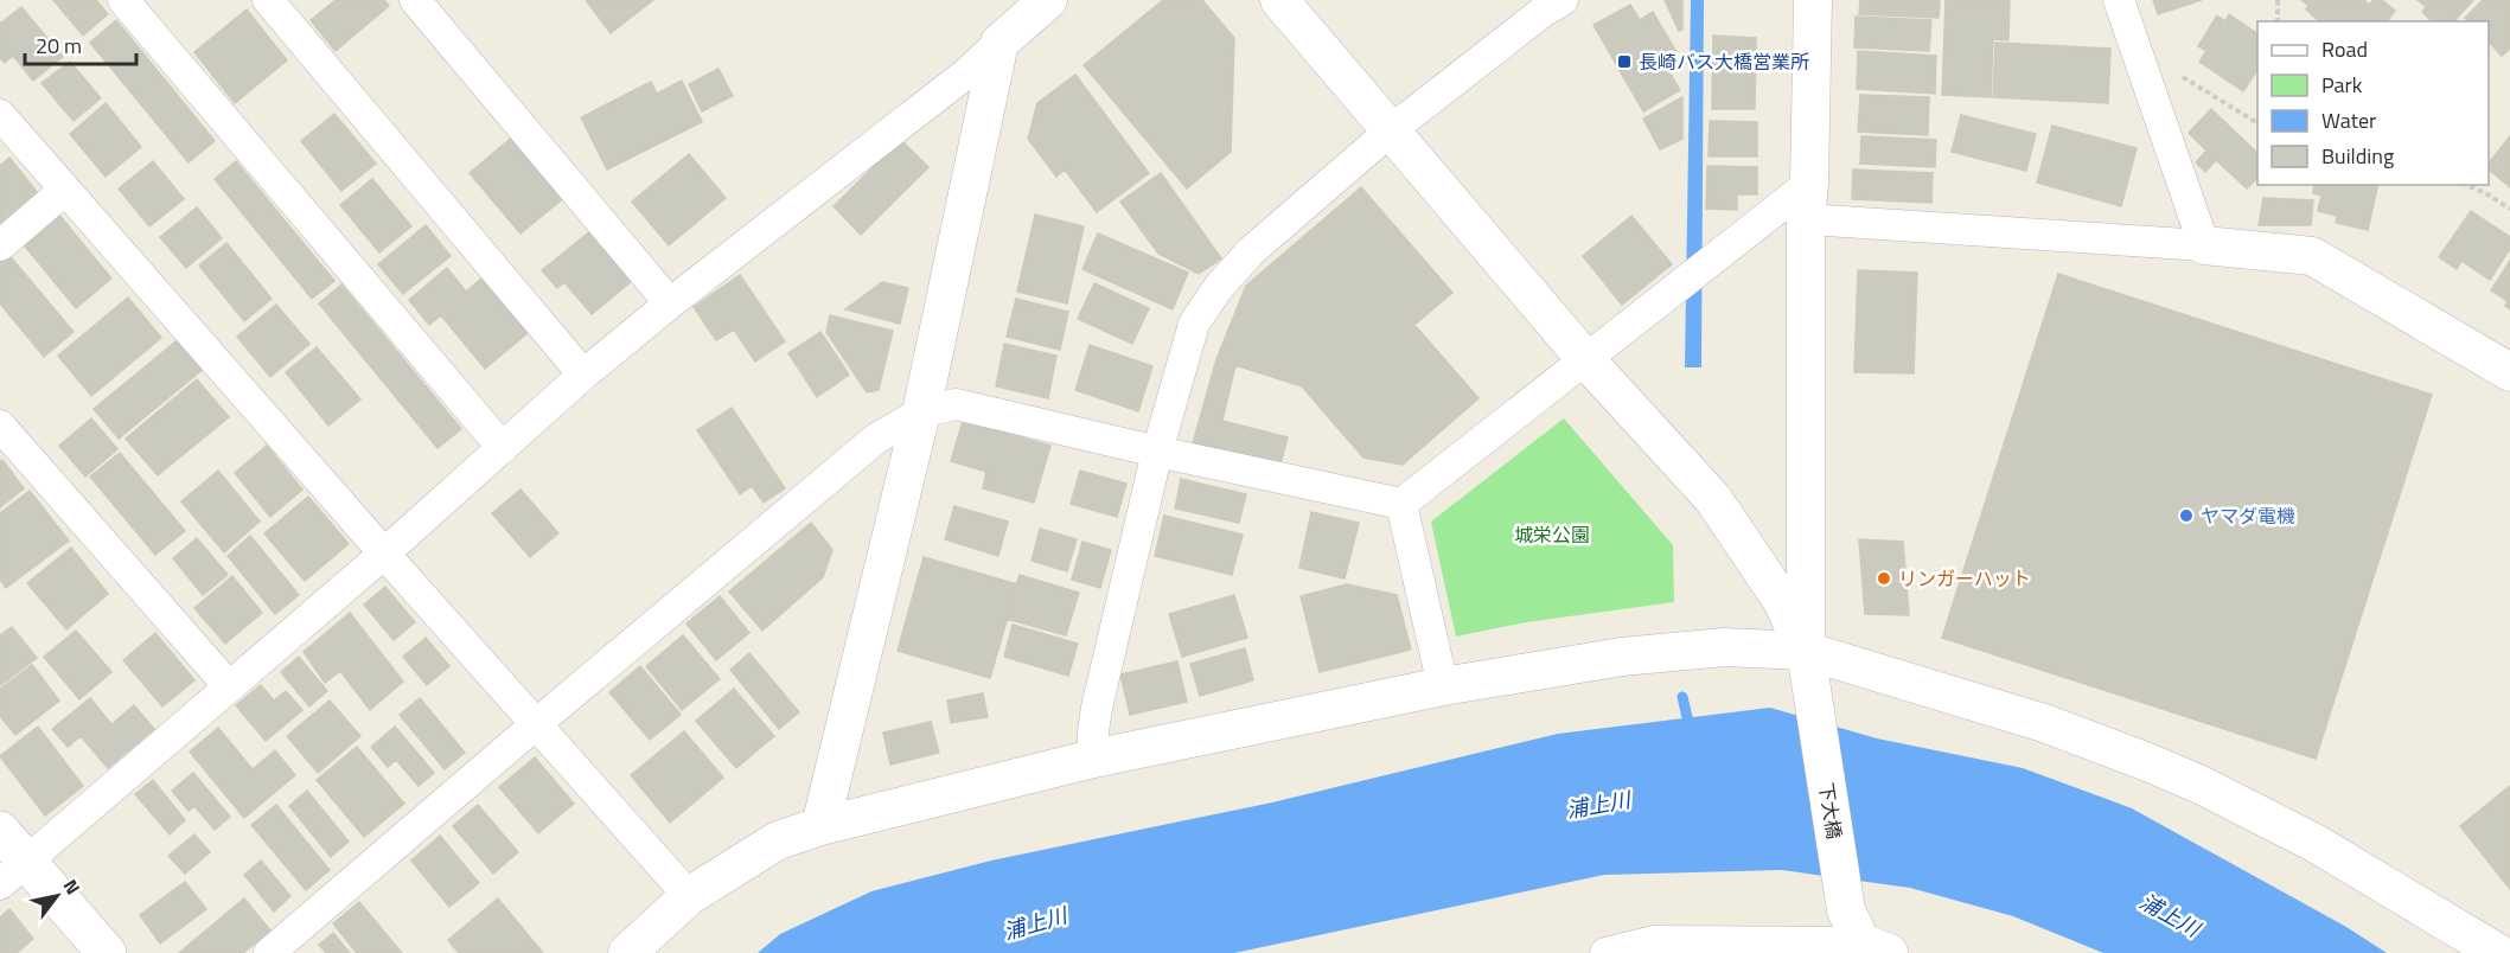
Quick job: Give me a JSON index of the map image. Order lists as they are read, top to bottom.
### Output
{
  "streets": {
    "street": ["下大橋"]
  },
  "water": ["浦上川"],
  "parks": ["城栄公園"],
  "places": {
    "transit": ["長崎バス大橋営業所"],
    "other": ["ヤマダ電機", "リンガーハット"]
  },
  "legend": [
    "Road",
    "Park",
    "Water",
    "Building"
  ],
  "scale_bar": "20 m",
  "north": "top right"
}
